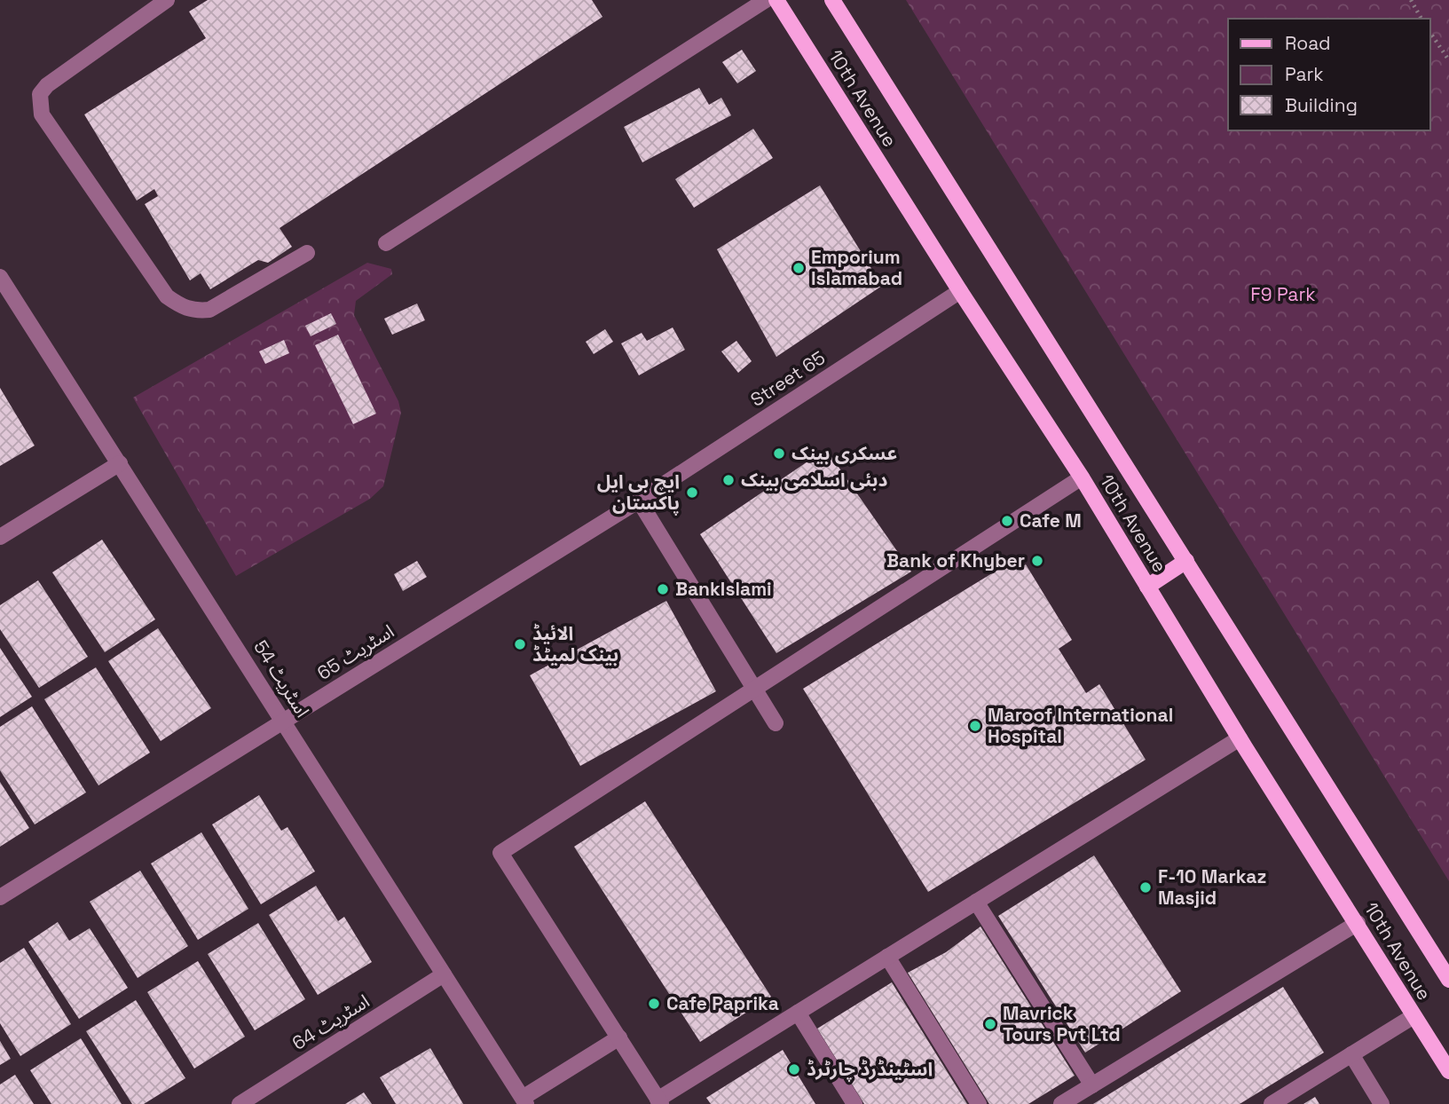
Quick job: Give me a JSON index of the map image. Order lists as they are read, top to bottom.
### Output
{
  "streets": {
    "main road": ["10th Avenue"],
    "street": [
      "Street 65",
      "اسٹریٹ 65",
      "اسٹریٹ 54",
      "اسٹریٹ 64"
    ]
  },
  "crossings": [
    ["10th Avenue", "Street 65"],
    ["Street 65", "اسٹریٹ 65"],
    ["اسٹریٹ 65", "اسٹریٹ 54"],
    ["اسٹریٹ 54", "اسٹریٹ 64"]
  ],
  "parks": ["F9 Park"],
  "places": [
    "Emporium Islamabad",
    "عسکری بینک",
    "دبئی اسلامی بینک",
    "ایچ بی ایل پاکستان",
    "Cafe M",
    "Bank of Khyber",
    "BankIslami",
    "الائیڈ بینک لمیٹڈ",
    "Maroof International Hospital",
    "F-10 Markaz Masjid",
    "Cafe Paprika",
    "Mavrick Tours Pvt Ltd",
    "اسٹینڈرڈ چارٹرڈ"
  ],
  "legend": ["Road", "Park", "Building"]
}
